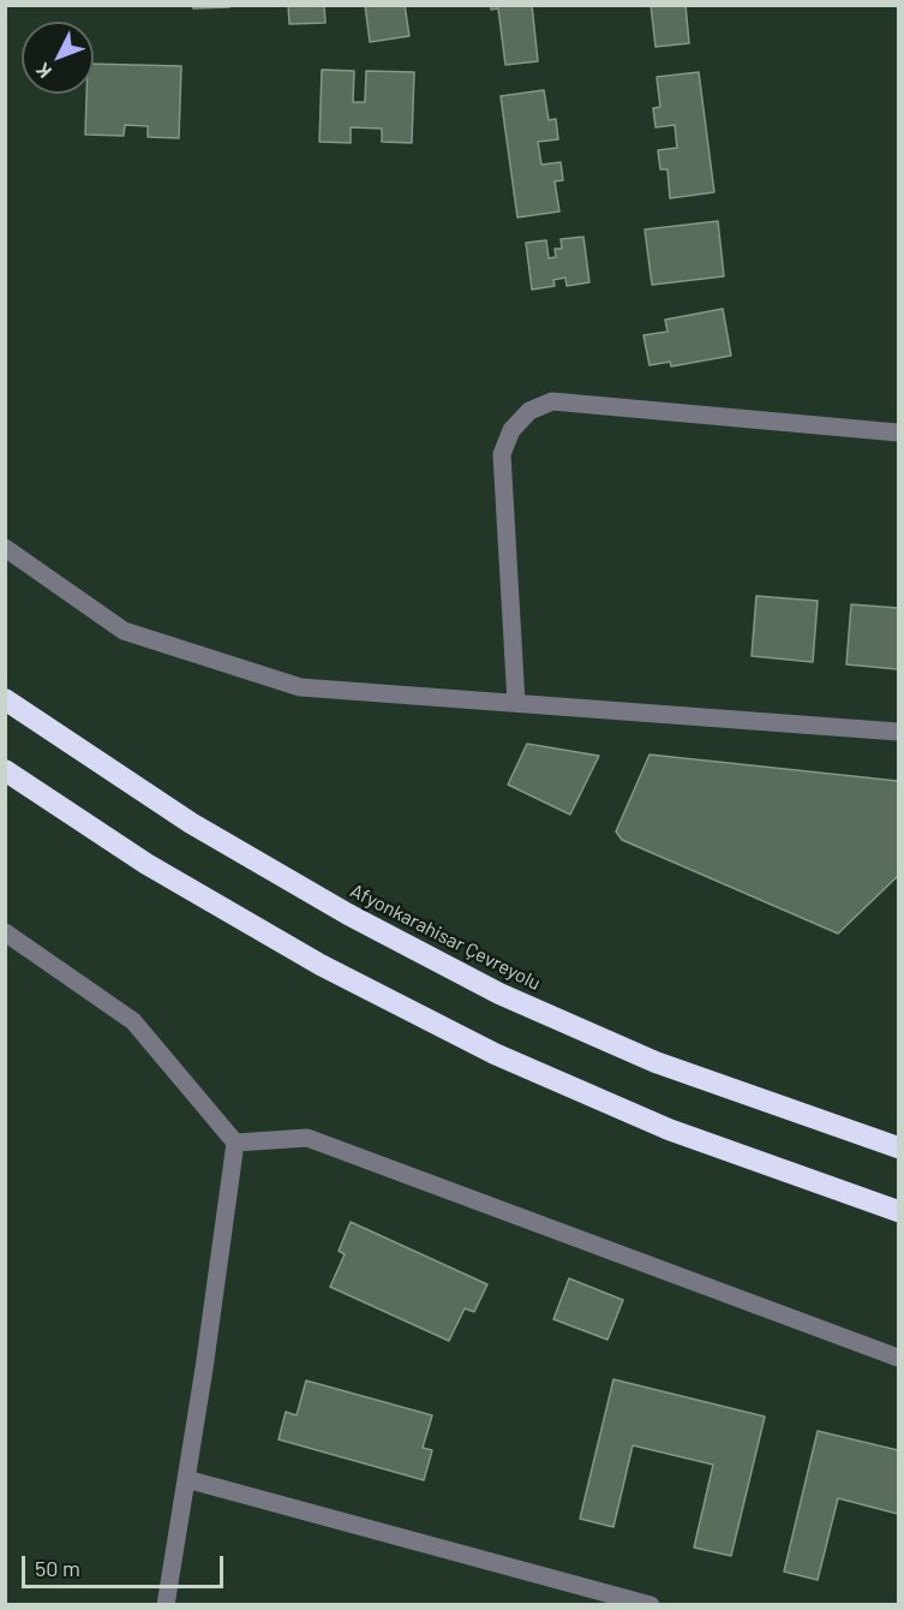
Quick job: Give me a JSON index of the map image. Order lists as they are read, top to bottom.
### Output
{
  "streets": {
    "highway": ["Afyonkarahisar Çevreyolu"]
  },
  "scale_bar": "50 m",
  "north": "bottom left"
}
